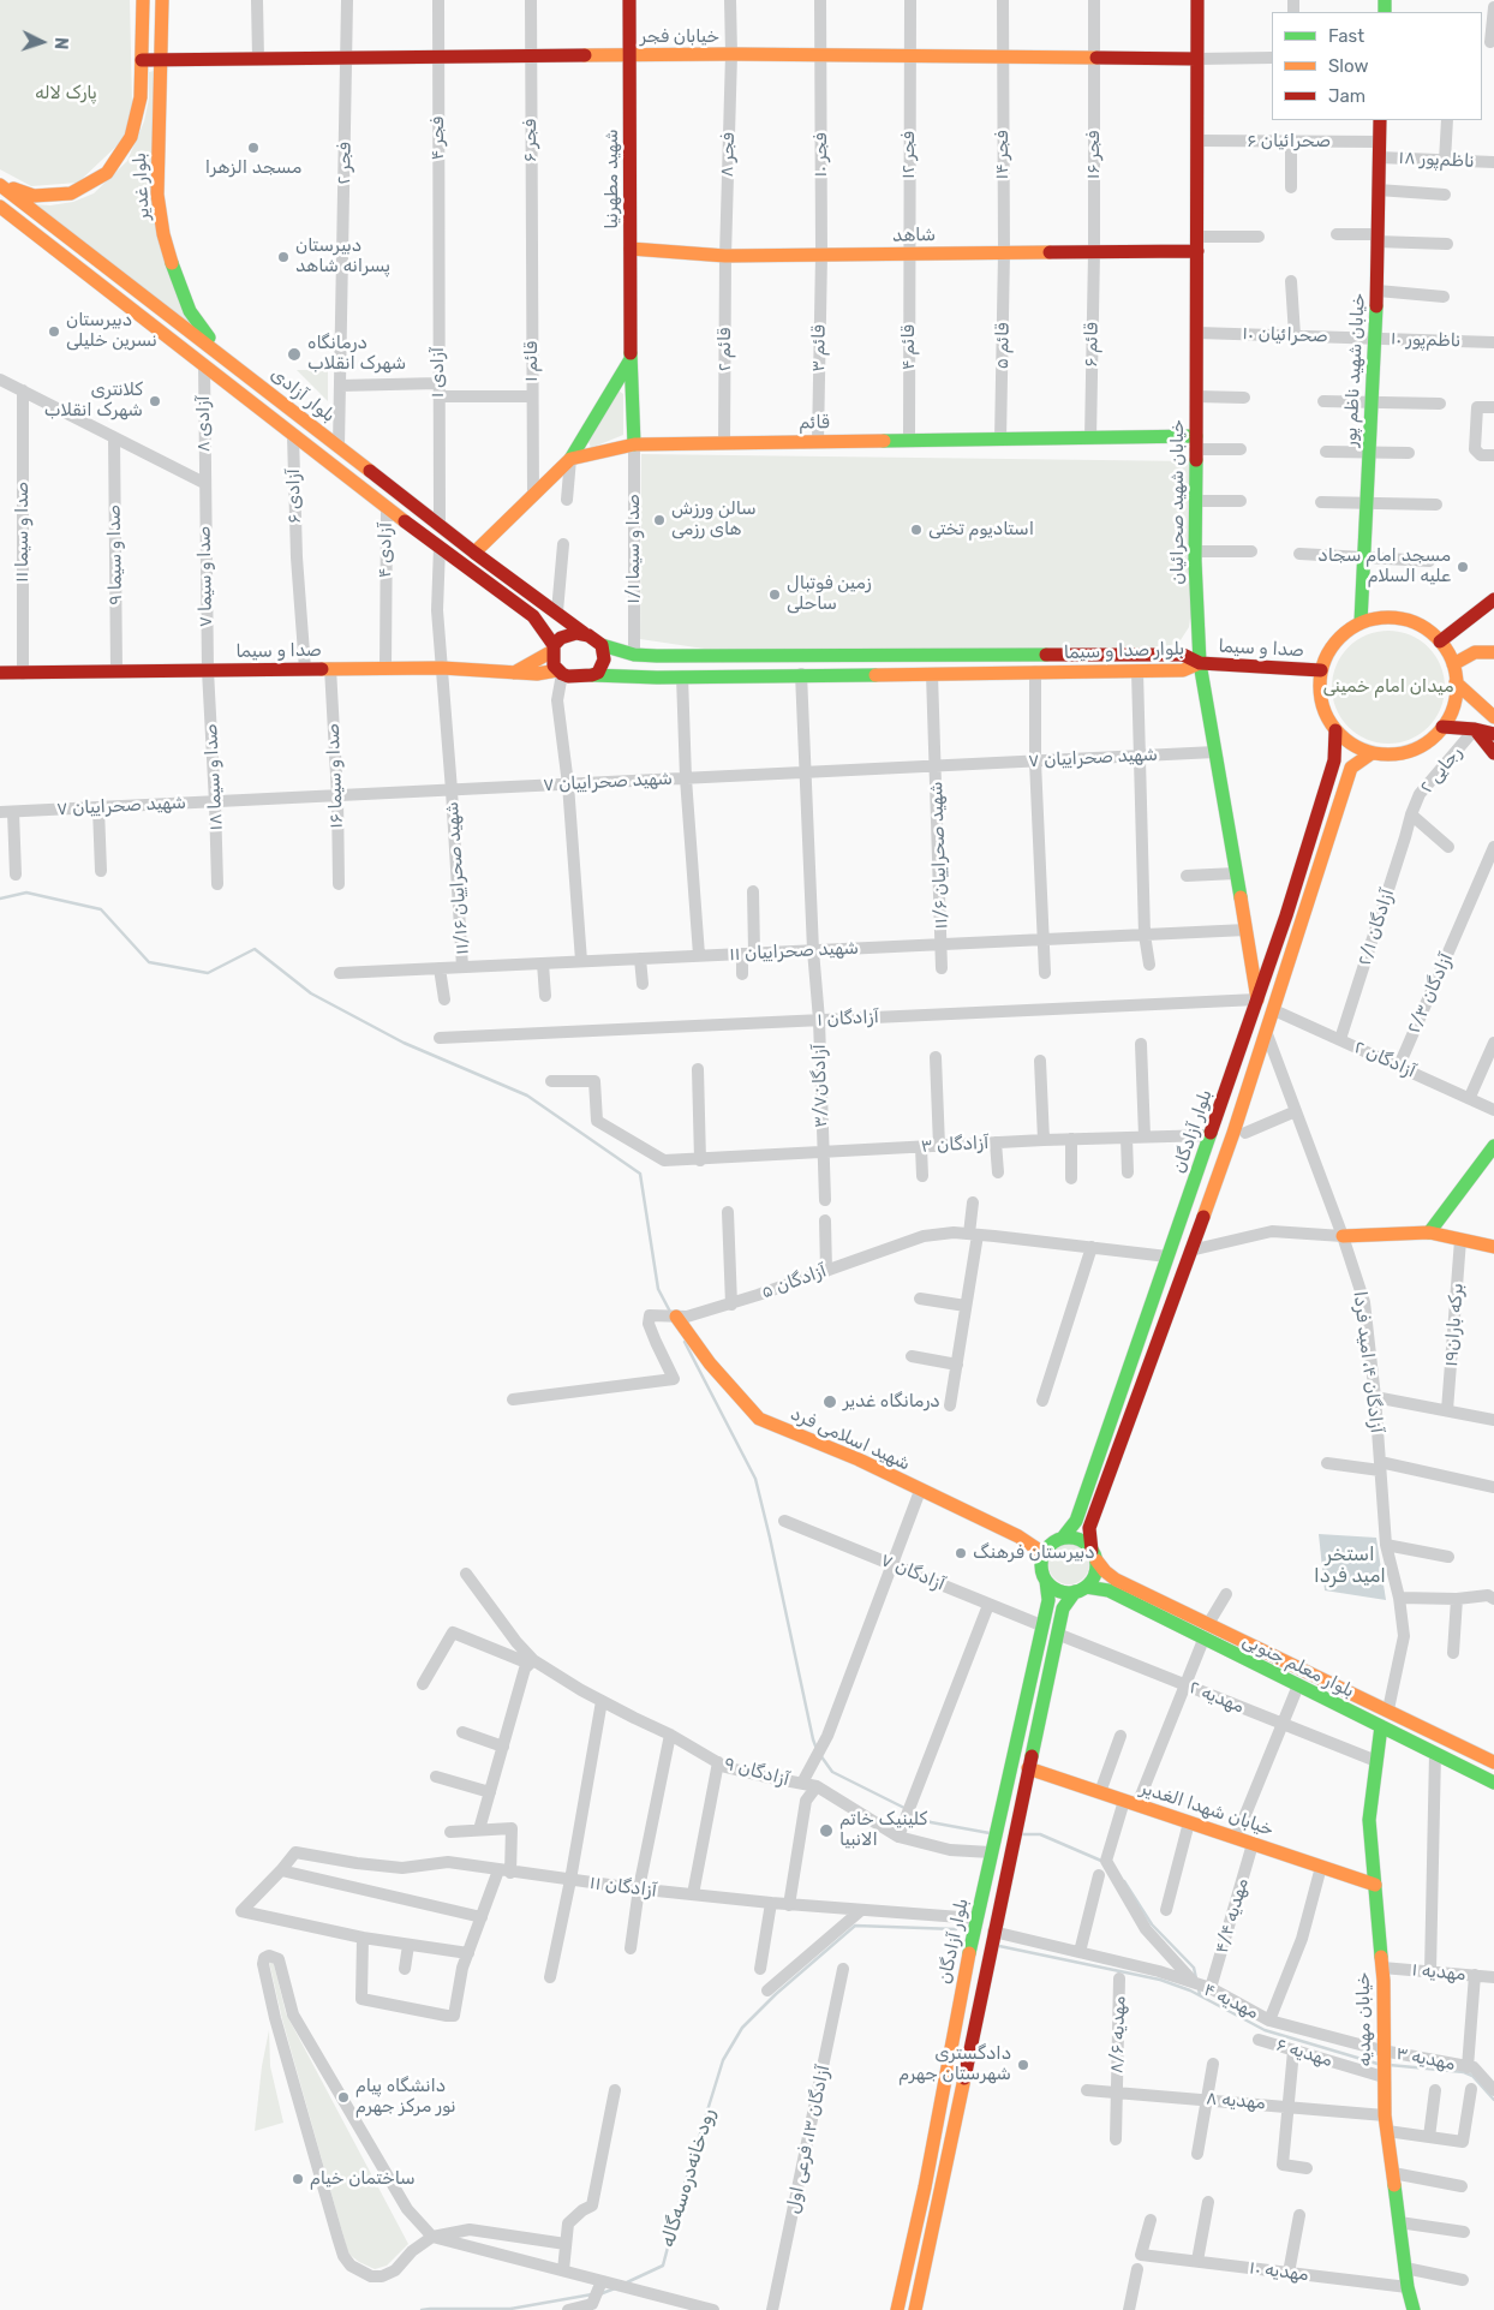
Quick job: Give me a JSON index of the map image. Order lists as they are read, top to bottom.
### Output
{
  "streets": {
    "main road": [
      "خیابان فجر",
      "شهید مطهرنیا",
      "بلوار غدیر",
      "شاهد",
      "خیابان شهید ناظم پور",
      "بلوار آزادی",
      "قائم",
      "خیابان شهید صحرائیان",
      "صدا و سیما",
      "بلوار صدا و سیما",
      "بلوار آزادگان",
      "شهید اسلامی فرد",
      "بلوار معلم جنوبی",
      "خیابان شهدا الغدیر",
      "خیابان مهدیه"
    ],
    "street": [
      "فجر ۴",
      "فجر ۶",
      "صحرائیان ۶",
      "فجر ۸",
      "فجر ۱۰",
      "فجر ۱۲",
      "فجر ۱۴",
      "فجر ۱۶",
      "ناظم‌پور ۱۸",
      "فجر ۲",
      "صحرائیان ۱۰",
      "ناظم‌پور ۱۰",
      "قائم ۶",
      "قائم ۵",
      "قائم ۴",
      "قائم ۳",
      "قائم ۲",
      "قائم ۱",
      "آزادی ۱",
      "آزادی ۸",
      "آزادی ۶",
      "صدا و سیما ۱۱",
      "صدا و سیما ۱/۱",
      "آزادی ۴",
      "صدا و سیما ۹",
      "صدا و سیما ۷",
      "شهید صحراییان ۷",
      "رجایی ۲",
      "صدا و سیما ۱۶",
      "صدا و سیما ۱۸",
      "شهید صحراییان ۱۱/۶",
      "شهید صحراییان ۱۱/۱۶",
      "آزادگان ۲/۱",
      "شهید صحراییان ۱۱",
      "آزادگان ۲/۳",
      "آزادگان ۱",
      "آزادگان ۲",
      "آزادگان۳/۷",
      "آزادگان ۳",
      "آزادگان ۵",
      "برکه باران۱۹",
      "آزادگان ۴، امید فردا",
      "آزادگان ۷",
      "مهدیه ۲",
      "آزادگان ۹",
      "آزادگان ۱۱",
      "مهدیه ۴/۴",
      "مهدیه ۱",
      "مهدیه ۴",
      "مهدیه ۸/۶",
      "مهدیه ۶",
      "مهدیه ۳",
      "مهدیه ۸",
      "آزادگان ۱۳، فرعی اول",
      "مهدیه ۱۰"
    ]
  },
  "crossings": [
    ["خیابان فجر", "فجر ۴"],
    ["خیابان فجر", "فجر ۶"],
    ["خیابان فجر", "فجر ۸"],
    ["خیابان فجر", "فجر ۱۰"],
    ["خیابان فجر", "فجر ۱۲"],
    ["خیابان فجر", "فجر ۱۴"],
    ["خیابان فجر", "فجر ۱۶"],
    ["خیابان فجر", "فجر ۲"],
    ["خیابان فجر", "شهید مطهرنیا"],
    ["خیابان فجر", "بلوار غدیر"],
    ["خیابان فجر", "خیابان شهید صحرائیان"],
    ["فجر ۴", "آزادی ۱"],
    ["فجر ۶", "قائم ۱"],
    ["صحرائیان ۶", "خیابان شهید ناظم پور"],
    ["صحرائیان ۶", "خیابان شهید صحرائیان"],
    ["فجر ۸", "شاهد"],
    ["فجر ۸", "قائم ۲"],
    ["فجر ۱۰", "شاهد"],
    ["فجر ۱۰", "قائم ۳"],
    ["فجر ۱۲", "شاهد"],
    ["فجر ۱۲", "قائم ۴"],
    ["فجر ۱۴", "شاهد"],
    ["فجر ۱۴", "قائم ۵"],
    ["فجر ۱۶", "شاهد"],
    ["فجر ۱۶", "قائم ۶"],
    ["ناظم‌پور ۱۸", "خیابان شهید ناظم پور"],
    ["فجر ۲", "بلوار آزادی"],
    ["شهید مطهرنیا", "شاهد"],
    ["شهید مطهرنیا", "قائم"],
    ["شهید مطهرنیا", "صدا و سیما ۱/۱"],
    ["بلوار غدیر", "بلوار آزادی"],
    ["شاهد", "قائم ۶"],
    ["شاهد", "قائم ۵"],
    ["شاهد", "قائم ۴"],
    ["شاهد", "قائم ۳"],
    ["شاهد", "قائم ۲"],
    ["شاهد", "خیابان شهید صحرائیان"],
    ["صحرائیان ۱۰", "ناظم‌پور ۱۰"],
    ["صحرائیان ۱۰", "خیابان شهید ناظم پور"],
    ["صحرائیان ۱۰", "خیابان شهید صحرائیان"],
    ["ناظم‌پور ۱۰", "خیابان شهید ناظم پور"],
    ["قائم ۶", "قائم"],
    ["قائم ۵", "قائم"],
    ["قائم ۴", "قائم"],
    ["قائم ۳", "قائم"],
    ["قائم ۲", "قائم"],
    ["خیابان شهید ناظم پور", "صدا و سیما"],
    ["خیابان شهید ناظم پور", "بلوار آزادگان"],
    ["آزادی ۱", "بلوار آزادی"],
    ["بلوار آزادی", "آزادی ۸"],
    ["بلوار آزادی", "آزادی ۶"],
    ["بلوار آزادی", "آزادی ۴"],
    ["بلوار آزادی", "صدا و سیما"],
    ["بلوار آزادی", "بلوار صدا و سیما"],
    ["بلوار آزادی", "شهید صحراییان ۱۱/۱۶"],
    ["قائم", "خیابان شهید صحرائیان"],
    ["قائم", "صدا و سیما ۱/۱"],
    ["آزادی ۸", "صدا و سیما ۷"],
    ["آزادی ۶", "صدا و سیما"],
    ["خیابان شهید صحرائیان", "صدا و سیما"],
    ["خیابان شهید صحرائیان", "بلوار صدا و سیما"],
    ["خیابان شهید صحرائیان", "شهید صحراییان ۷"],
    ["خیابان شهید صحرائیان", "شهید صحراییان ۱۱"],
    ["خیابان شهید صحرائیان", "آزادگان ۱"],
    ["خیابان شهید صحرائیان", "بلوار آزادگان"],
    ["صدا و سیما ۱۱", "صدا و سیما"],
    ["صدا و سیما ۱/۱", "بلوار صدا و سیما"],
    ["آزادی ۴", "صدا و سیما"],
    ["صدا و سیما ۹", "صدا و سیما"],
    ["صدا و سیما ۷", "صدا و سیما"],
    ["صدا و سیما ۷", "صدا و سیما ۱۸"],
    ["صدا و سیما", "بلوار صدا و سیما"],
    ["صدا و سیما", "صدا و سیما ۱۶"],
    ["صدا و سیما", "صدا و سیما ۱۸"],
    ["صدا و سیما", "شهید صحراییان ۱۱/۱۶"],
    ["صدا و سیما", "بلوار آزادگان"],
    ["بلوار صدا و سیما", "شهید صحراییان ۱۱/۶"],
    ["بلوار صدا و سیما", "آزادگان۳/۷"],
    ["شهید صحراییان ۷", "صدا و سیما ۱۶"],
    ["شهید صحراییان ۷", "صدا و سیما ۱۸"],
    ["شهید صحراییان ۷", "شهید صحراییان ۱۱/۶"],
    ["شهید صحراییان ۷", "شهید صحراییان ۱۱/۱۶"],
    ["شهید صحراییان ۷", "آزادگان۳/۷"],
    ["رجایی ۲", "آزادگان ۲/۱"],
    ["شهید صحراییان ۱۱/۶", "شهید صحراییان ۱۱"],
    ["شهید صحراییان ۱۱/۱۶", "شهید صحراییان ۱۱"],
    ["آزادگان ۲/۱", "آزادگان ۲"],
    ["شهید صحراییان ۱۱", "آزادگان۳/۷"],
    ["آزادگان ۲/۳", "آزادگان ۲"],
    ["آزادگان ۱", "آزادگان۳/۷"],
    ["آزادگان ۱", "بلوار آزادگان"],
    ["آزادگان۳/۷", "آزادگان ۳"],
    ["بلوار آزادگان", "آزادگان ۳"],
    ["بلوار آزادگان", "آزادگان ۵"],
    ["بلوار آزادگان", "شهید اسلامی فرد"],
    ["بلوار آزادگان", "آزادگان ۷"],
    ["بلوار آزادگان", "بلوار معلم جنوبی"],
    ["بلوار آزادگان", "مهدیه ۲"],
    ["بلوار آزادگان", "آزادگان ۹"],
    ["بلوار آزادگان", "خیابان شهدا الغدیر"],
    ["بلوار آزادگان", "آزادگان ۱۱"],
    ["بلوار آزادگان", "مهدیه ۴"],
    ["آزادگان ۵", "شهید اسلامی فرد"],
    ["آزادگان ۴، امید فردا", "بلوار معلم جنوبی"],
    ["شهید اسلامی فرد", "بلوار معلم جنوبی"],
    ["بلوار معلم جنوبی", "خیابان مهدیه"],
    ["مهدیه ۲", "خیابان مهدیه"],
    ["خیابان شهدا الغدیر", "مهدیه ۴/۴"],
    ["خیابان شهدا الغدیر", "خیابان مهدیه"],
    ["مهدیه ۴/۴", "مهدیه ۴"],
    ["مهدیه ۱", "خیابان مهدیه"],
    ["مهدیه ۴", "خیابان مهدیه"],
    ["مهدیه ۴", "مهدیه ۳"],
    ["خیابان مهدیه", "مهدیه ۶"],
    ["خیابان مهدیه", "مهدیه ۳"],
    ["خیابان مهدیه", "مهدیه ۸"],
    ["خیابان مهدیه", "مهدیه ۱۰"],
    ["مهدیه ۸/۶", "مهدیه ۸"]
  ],
  "water": ["استخر امید فردا", "رودخانه‌دره‌سه‌گاله"],
  "parks": ["پارک لاله", "میدان امام خمینی"],
  "places": [
    "مسجد الزهرا",
    "دبیرستان پسرانه شاهد",
    "دبیرستان نسرین خلیلی",
    "درمانگاه شهرک انقلاب",
    "کلانتری شهرک انقلاب",
    "سالن ورزش های رزمی",
    "استادیوم تختی",
    "مسجد امام سجاد علیه السلام",
    "زمین فوتبال ساحلی",
    "درمانگاه غدیر",
    "دبیرستان فرهنگ",
    "کلینیک خاتم الانبیا",
    "دادگستری شهرستان جهرم",
    "دانشگاه پیام نور مرکز جهرم",
    "ساختمان خیام"
  ],
  "legend": ["Fast", "Slow", "Jam"],
  "north": "right"
}
